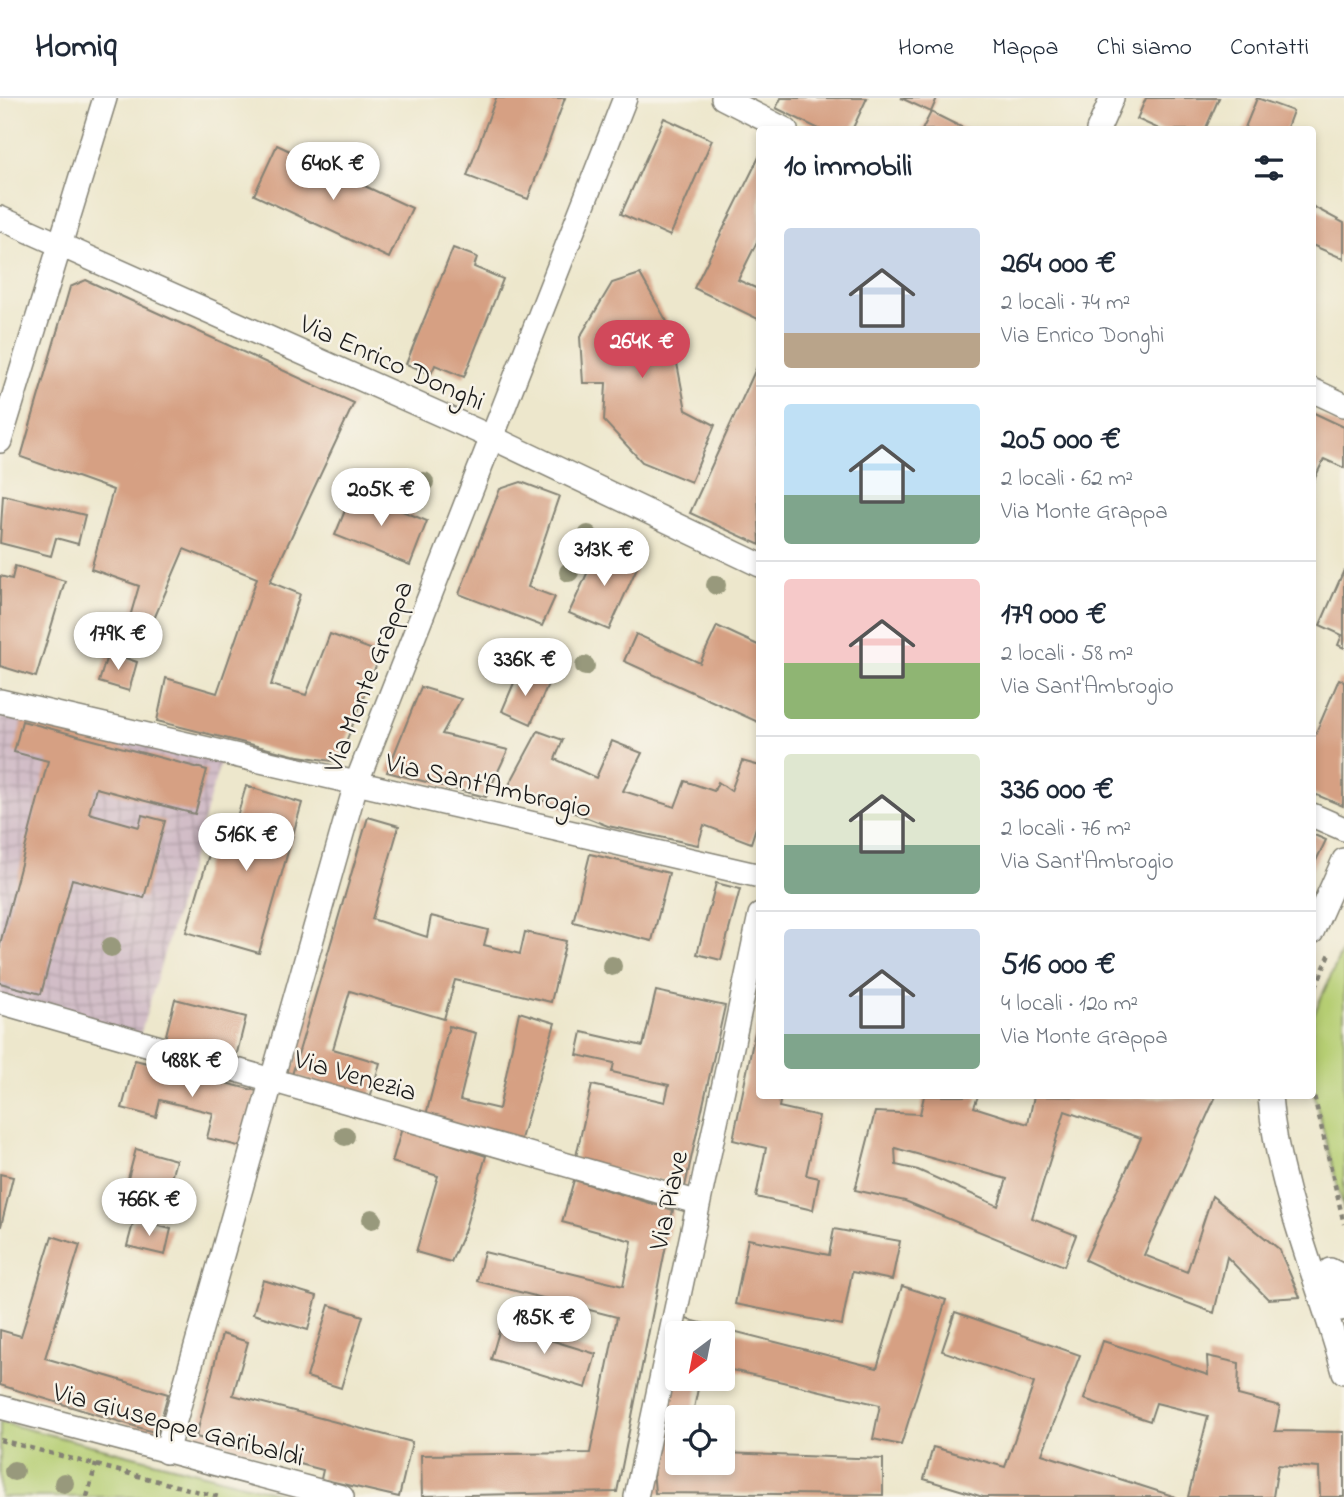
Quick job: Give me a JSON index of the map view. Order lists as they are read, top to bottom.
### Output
{
  "streets": {
    "street": [
      "Via Enrico Donghi",
      "Via Monte Grappa",
      "Via Sant'Ambrogio",
      "Via Venezia",
      "Via Piave",
      "Via Giuseppe Garibaldi"
    ]
  },
  "crossings": [
    ["Via Enrico Donghi", "Via Monte Grappa"],
    ["Via Monte Grappa", "Via Sant'Ambrogio"],
    ["Via Monte Grappa", "Via Venezia"],
    ["Via Monte Grappa", "Via Giuseppe Garibaldi"],
    ["Via Venezia", "Via Piave"]
  ],
  "north": "bottom left",
  "page": {
    "header": "Homiq",
    "nav": [
      "Home",
      "Mappa",
      "Chi siamo",
      "Contatti"
    ],
    "heading": "10 immobili",
    "price": [
      "640K €",
      "264K €",
      "205K €",
      "313K €",
      "179K €",
      "336K €",
      "516K €",
      "488K €",
      "766K €",
      "185K €"
    ],
    "list": [
      {
        "name": "264 000 €",
        "note": "2 locali · 74 m² · Via Enrico Donghi"
      },
      {
        "name": "205 000 €",
        "note": "2 locali · 62 m² · Via Monte Grappa"
      },
      {
        "name": "179 000 €",
        "note": "2 locali · 58 m² · Via Sant'Ambrogio"
      },
      {
        "name": "336 000 €",
        "note": "2 locali · 76 m² · Via Sant'Ambrogio"
      },
      {
        "name": "516 000 €",
        "note": "4 locali · 120 m² · Via Monte Grappa"
      }
    ]
  }
}
